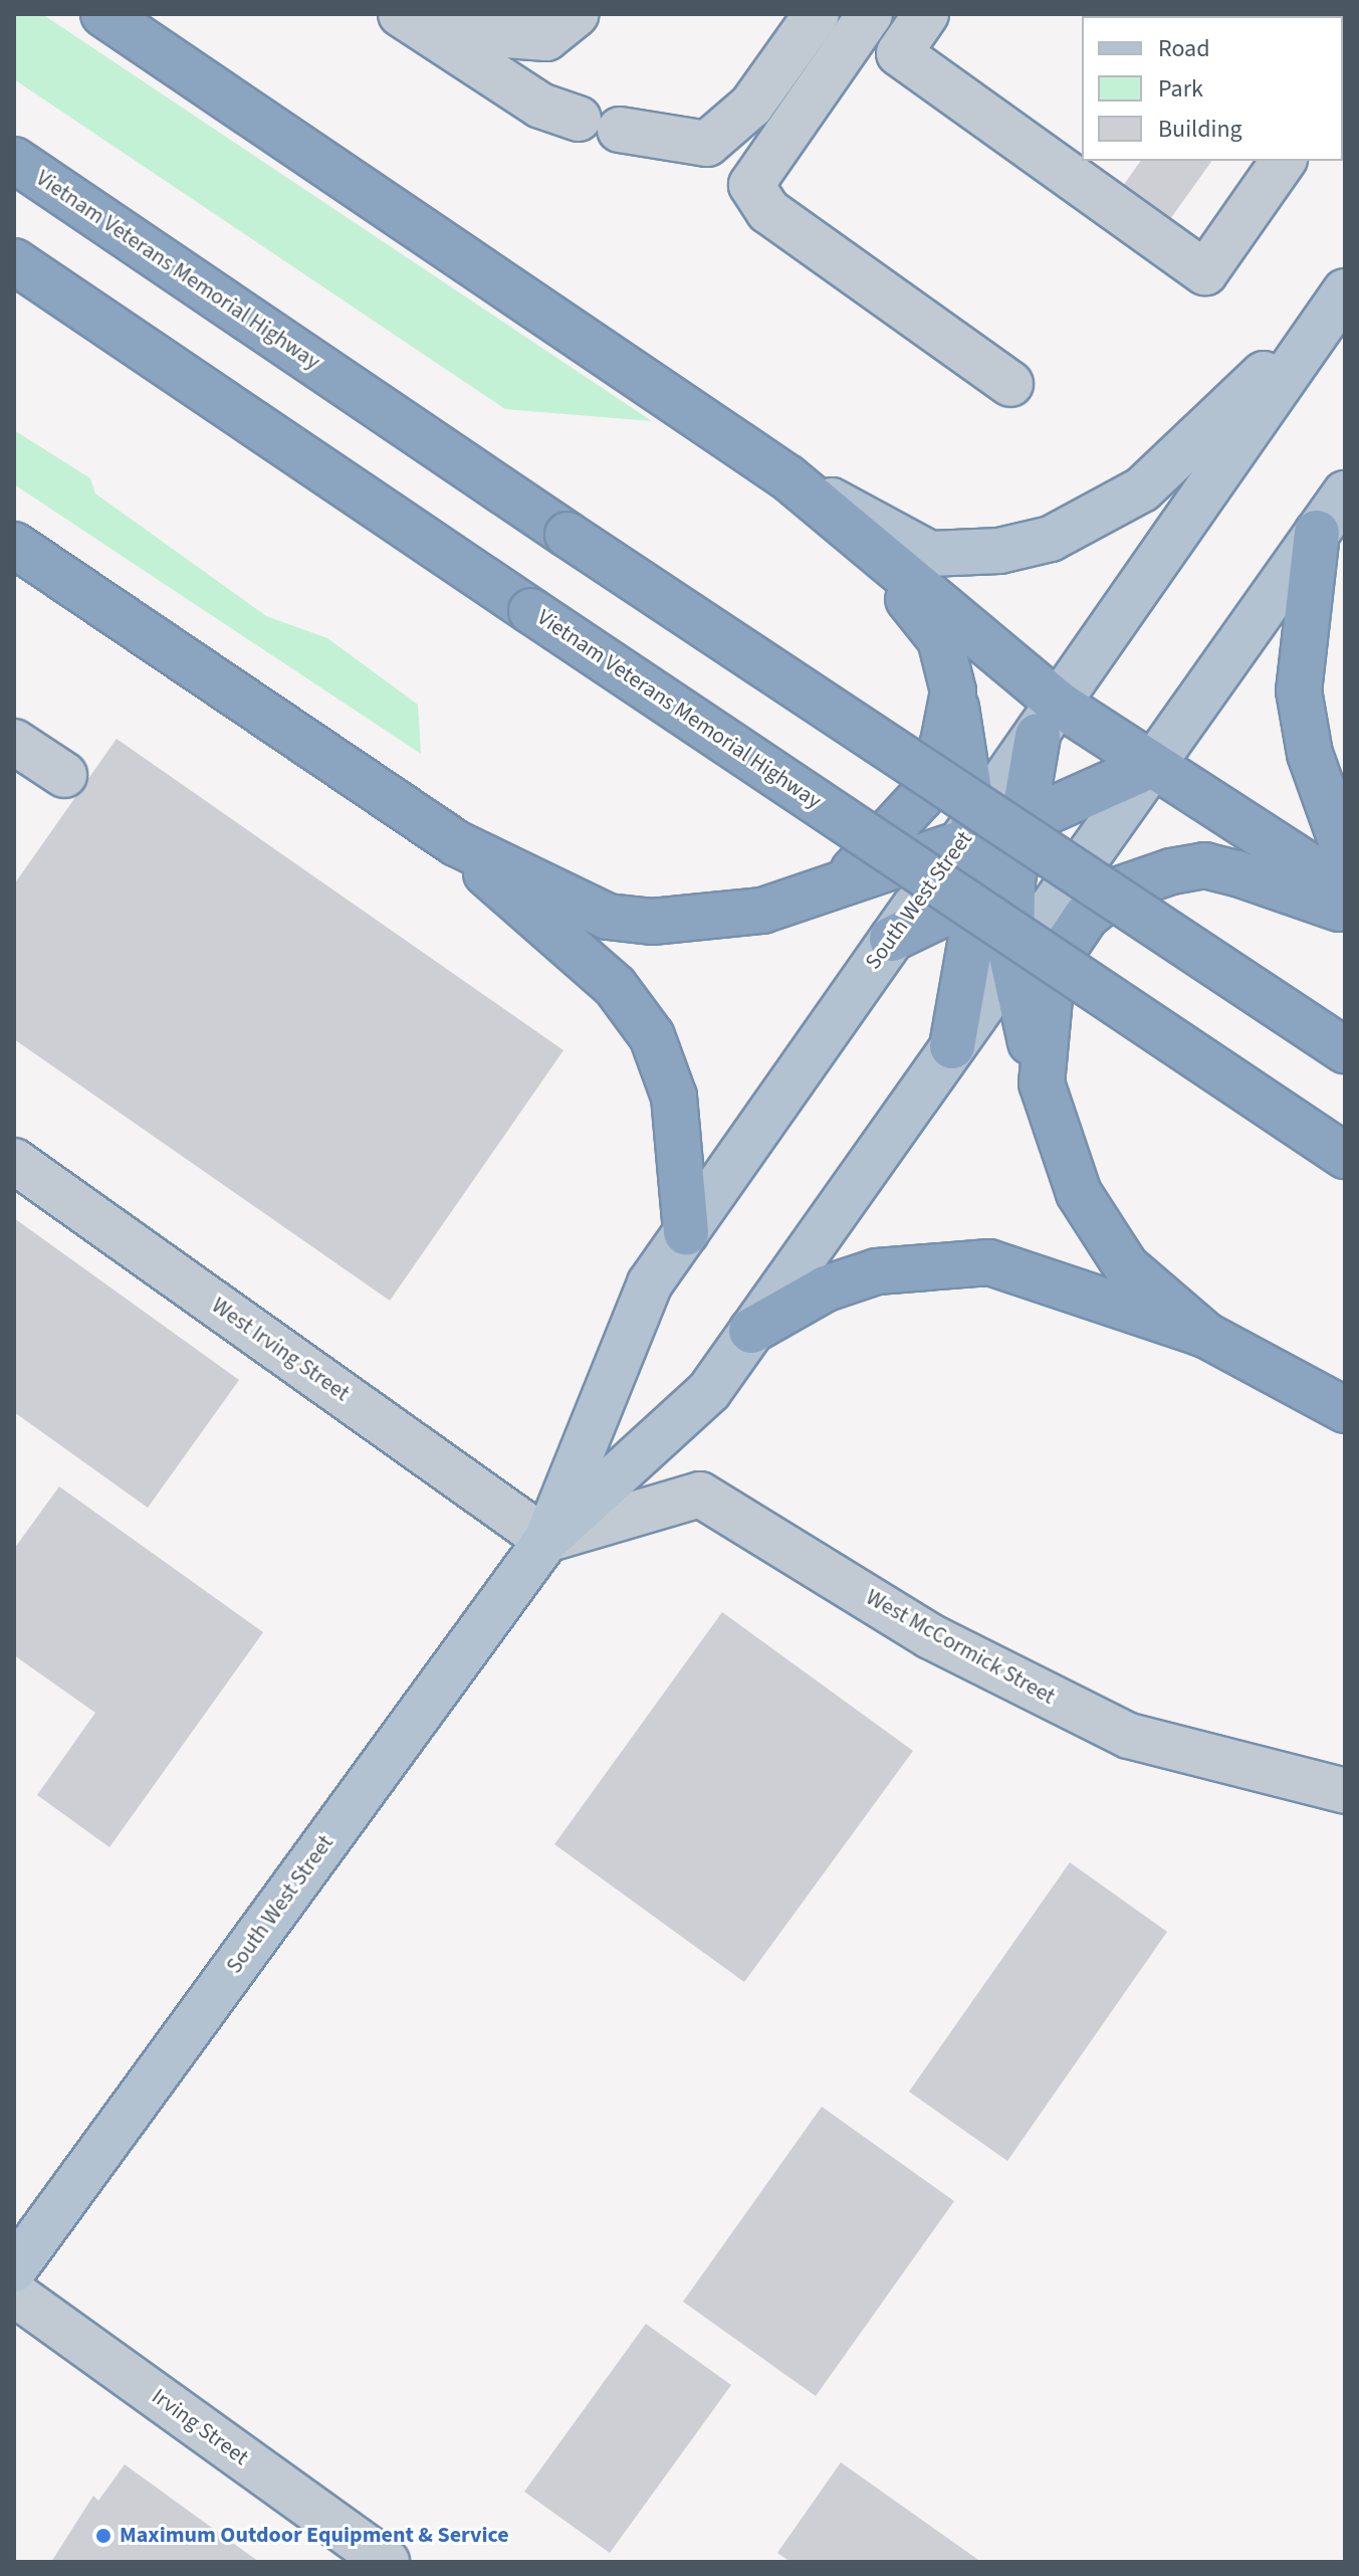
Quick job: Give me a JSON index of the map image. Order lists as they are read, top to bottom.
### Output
{
  "streets": {
    "highway": ["Vietnam Veterans Memorial Highway"],
    "main road": ["South West Street"],
    "street": ["West Irving Street", "West McCormick Street", "Irving Street"]
  },
  "crossings": [
    ["South West Street", "West Irving Street"],
    ["South West Street", "West McCormick Street"],
    ["West Irving Street", "West McCormick Street"]
  ],
  "places": ["Maximum Outdoor Equipment & Service"],
  "legend": ["Road", "Park", "Building"]
}
